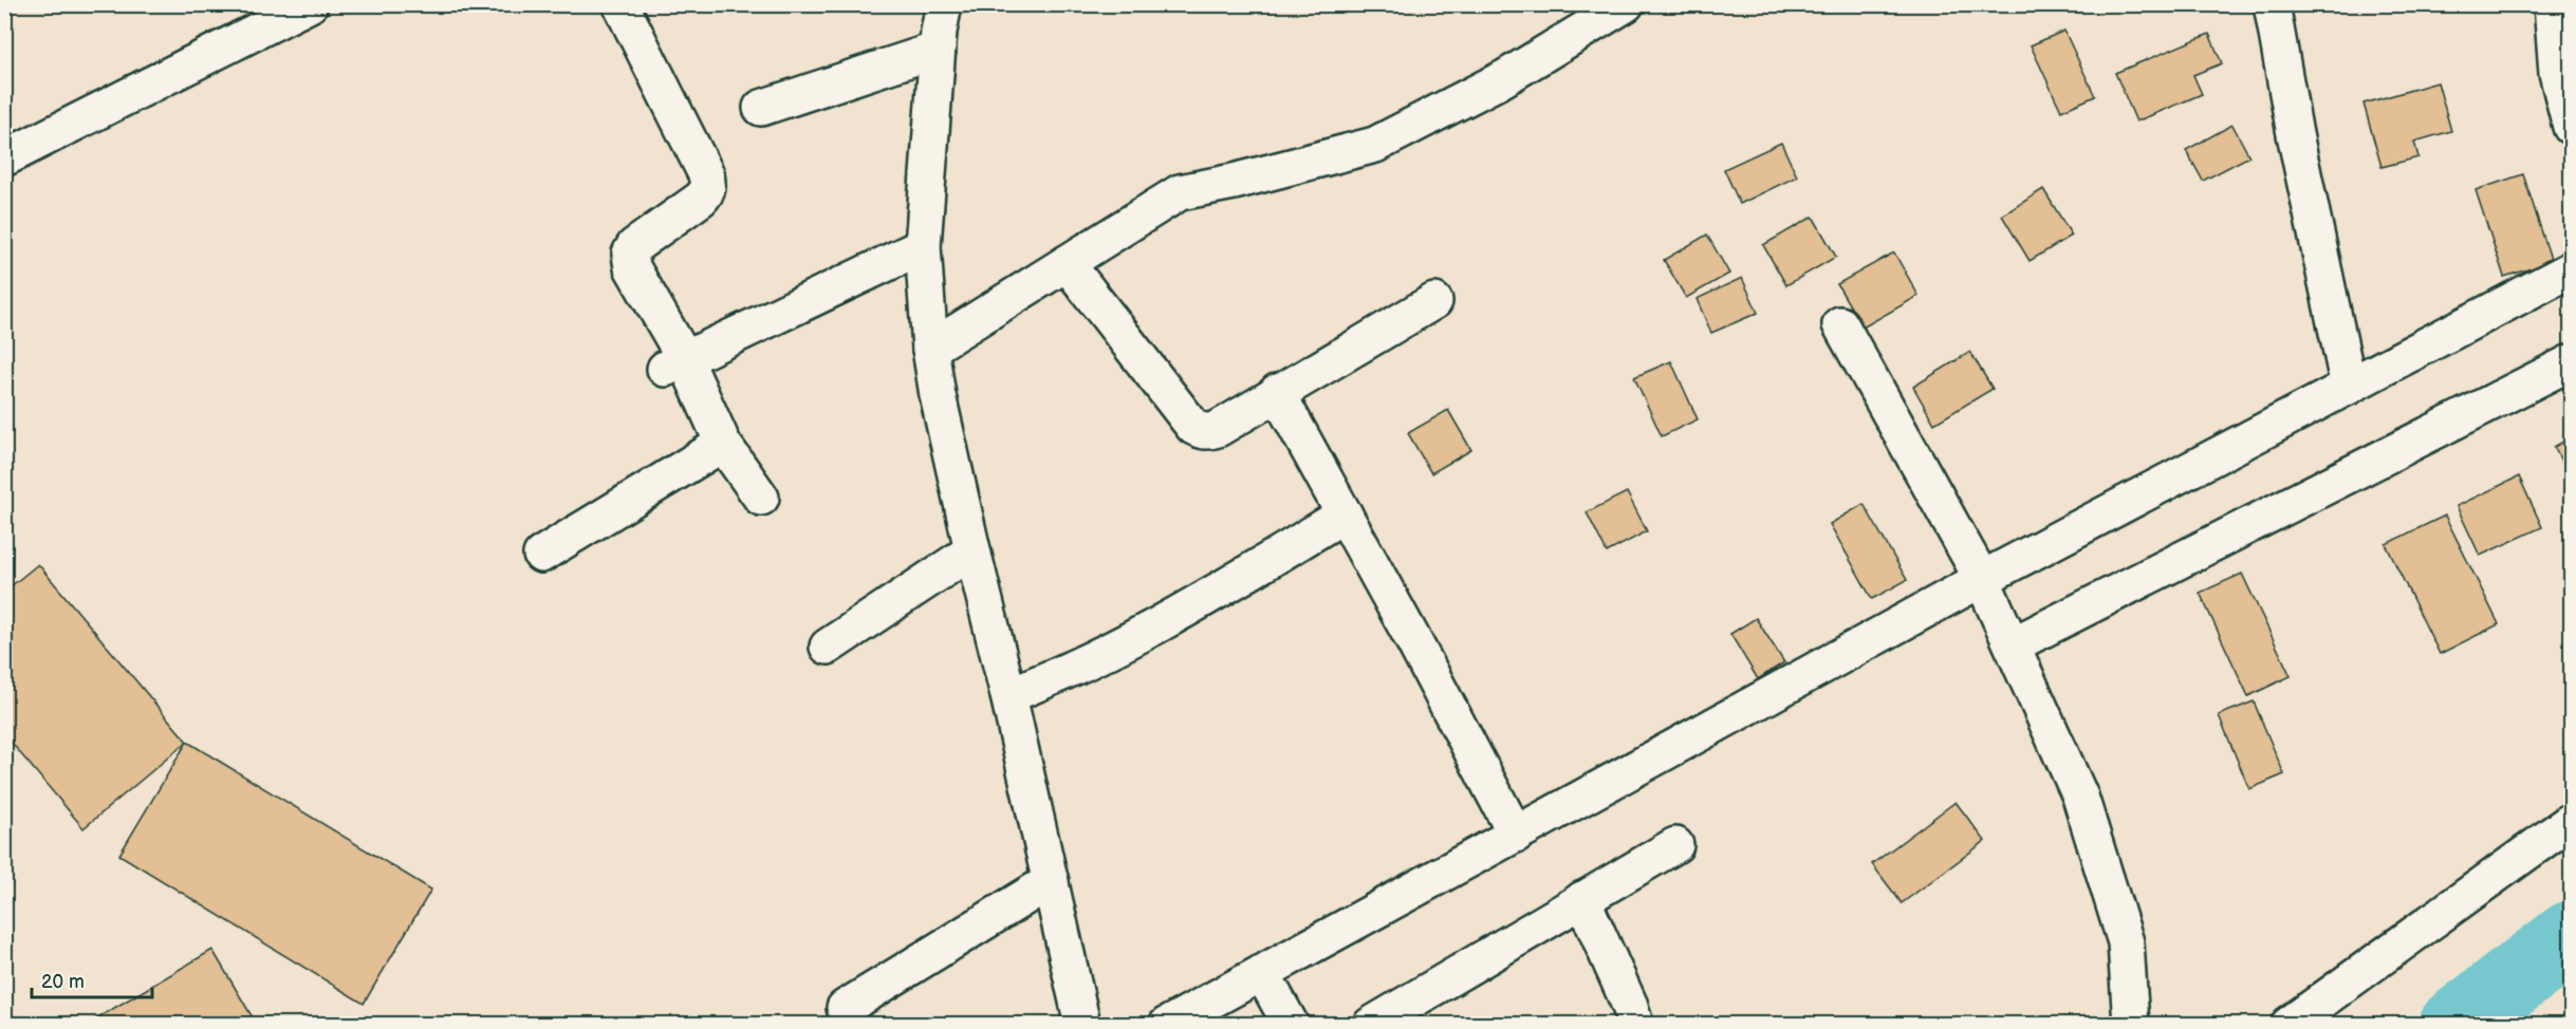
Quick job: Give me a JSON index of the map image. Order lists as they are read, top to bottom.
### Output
{
  "scale_bar": "20 m"
}
